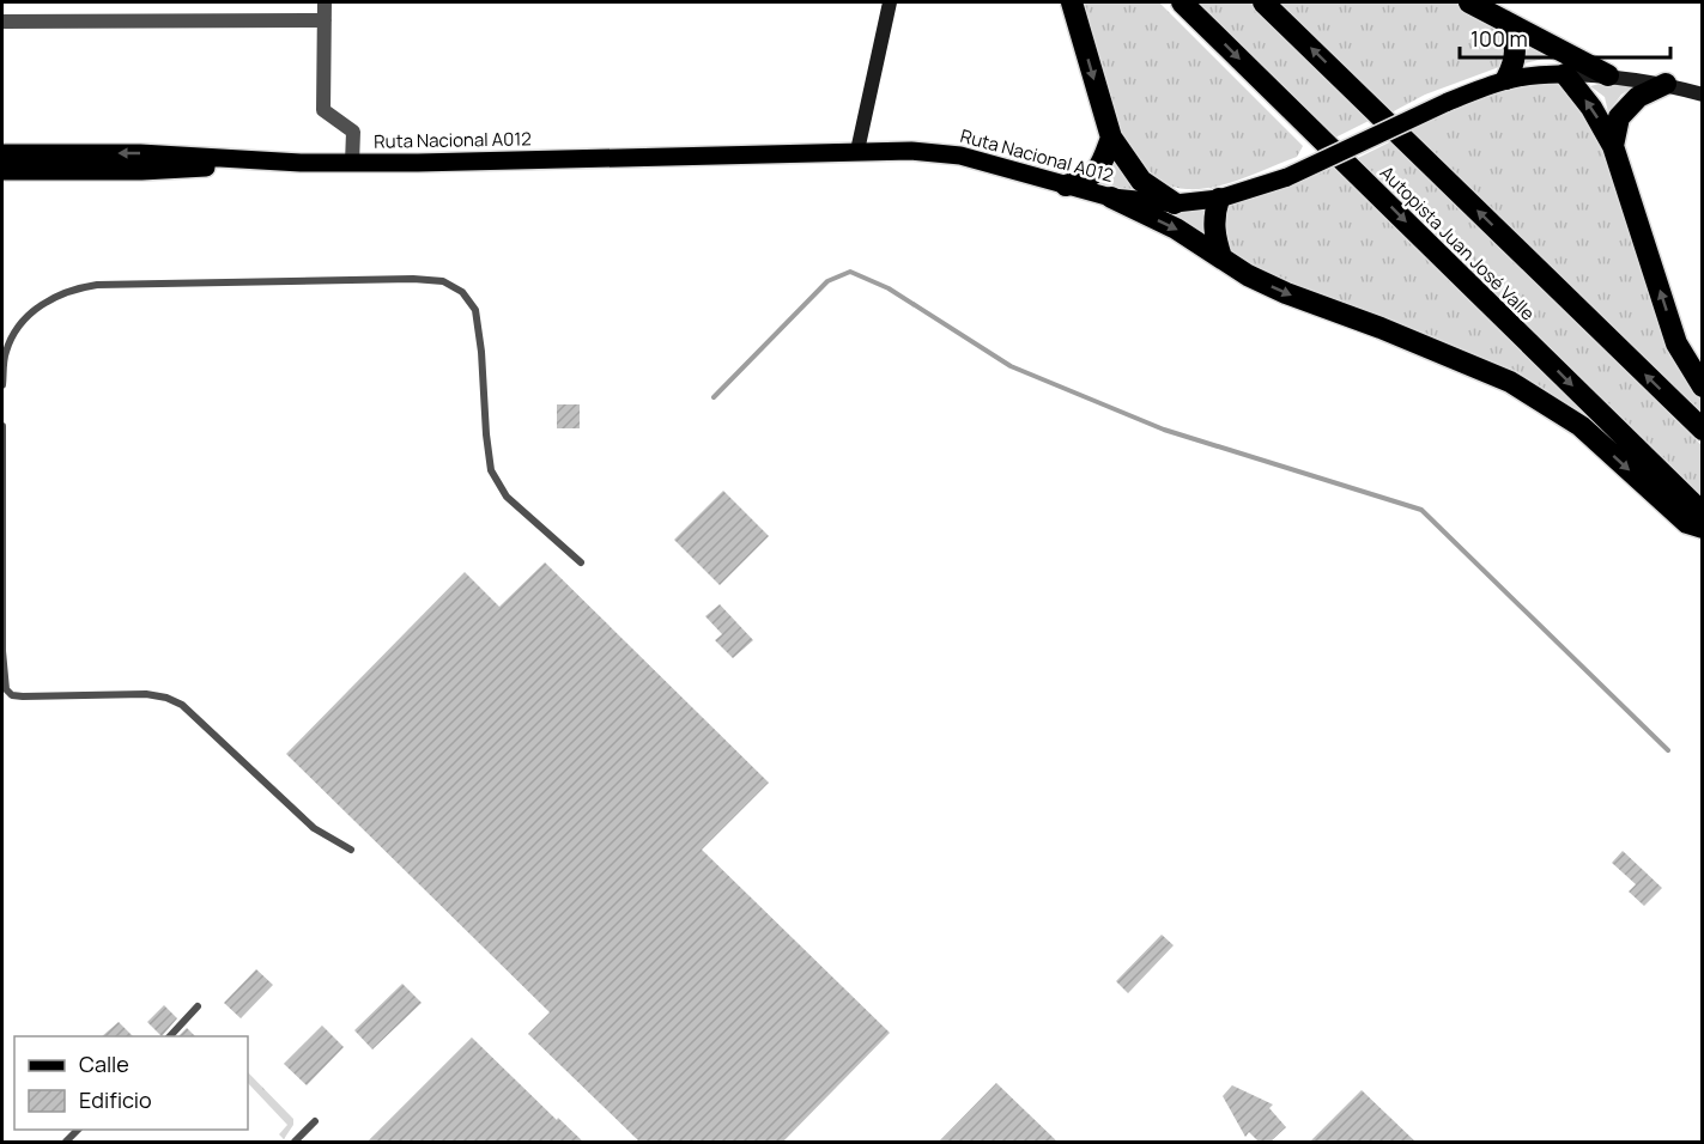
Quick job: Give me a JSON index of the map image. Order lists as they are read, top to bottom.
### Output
{
  "streets": {
    "highway": ["Autopista Juan José Valle"],
    "main road": ["Ruta Nacional A012"]
  },
  "legend": ["Calle", "Edificio"],
  "scale_bar": "100 m"
}
